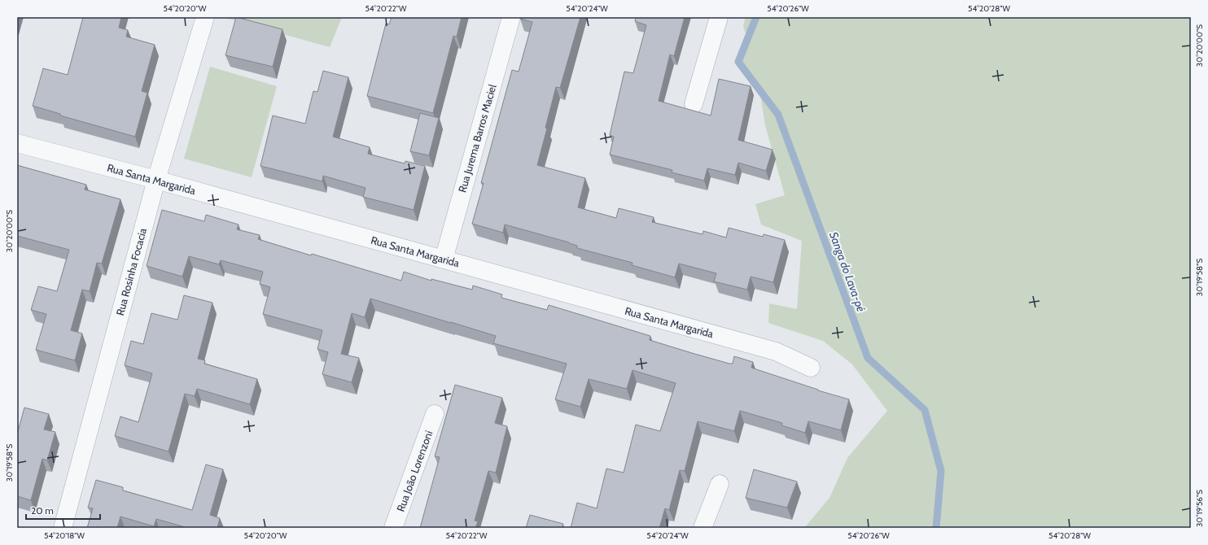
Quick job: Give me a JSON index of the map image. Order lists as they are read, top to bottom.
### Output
{
  "streets": {
    "street": [
      "Rua Jurema Barros Maciel",
      "Rua Santa Margarida",
      "Rua Rosinha Focacia",
      "Rua João Lorenzoni"
    ]
  },
  "crossings": [
    ["Rua Jurema Barros Maciel", "Rua Santa Margarida"],
    ["Rua Santa Margarida", "Rua Rosinha Focacia"]
  ],
  "water": ["Sanga do Lava-pé"],
  "scale_bar": "20 m",
  "coordinates": [
    "54°20'20\"W",
    "54°20'22\"W",
    "54°20'24\"W",
    "54°20'26\"W",
    "54°20'28\"W",
    "30°20'00\"S",
    "30°19'58\"S",
    "30°19'56\"S",
    "54°20'18\"W"
  ]
}
